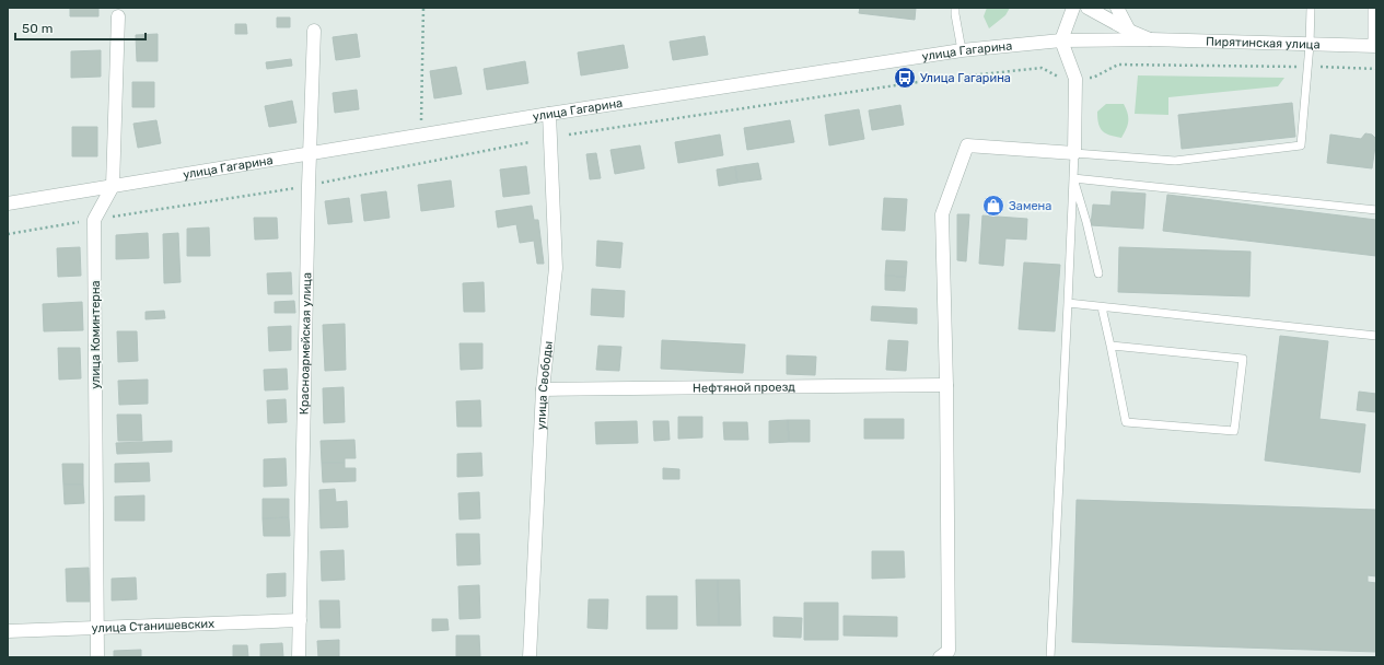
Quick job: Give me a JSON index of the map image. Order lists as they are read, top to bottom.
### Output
{
  "streets": {
    "street": [
      "Пирятинская улица",
      "улица Гагарина",
      "улица Коминтерна",
      "Красноармейская улица",
      "улица Свободы",
      "Нефтяной проезд",
      "улица Станишевских"
    ]
  },
  "crossings": [
    ["Пирятинская улица", "улица Гагарина"],
    ["улица Гагарина", "улица Коминтерна"],
    ["улица Гагарина", "Красноармейская улица"],
    ["улица Гагарина", "улица Свободы"],
    ["улица Коминтерна", "улица Станишевских"],
    ["Красноармейская улица", "улица Станишевских"],
    ["улица Свободы", "Нефтяной проезд"]
  ],
  "places": {
    "bus stop": ["Улица Гагарина"],
    "shop": ["Замена"]
  },
  "scale_bar": "50 m"
}
